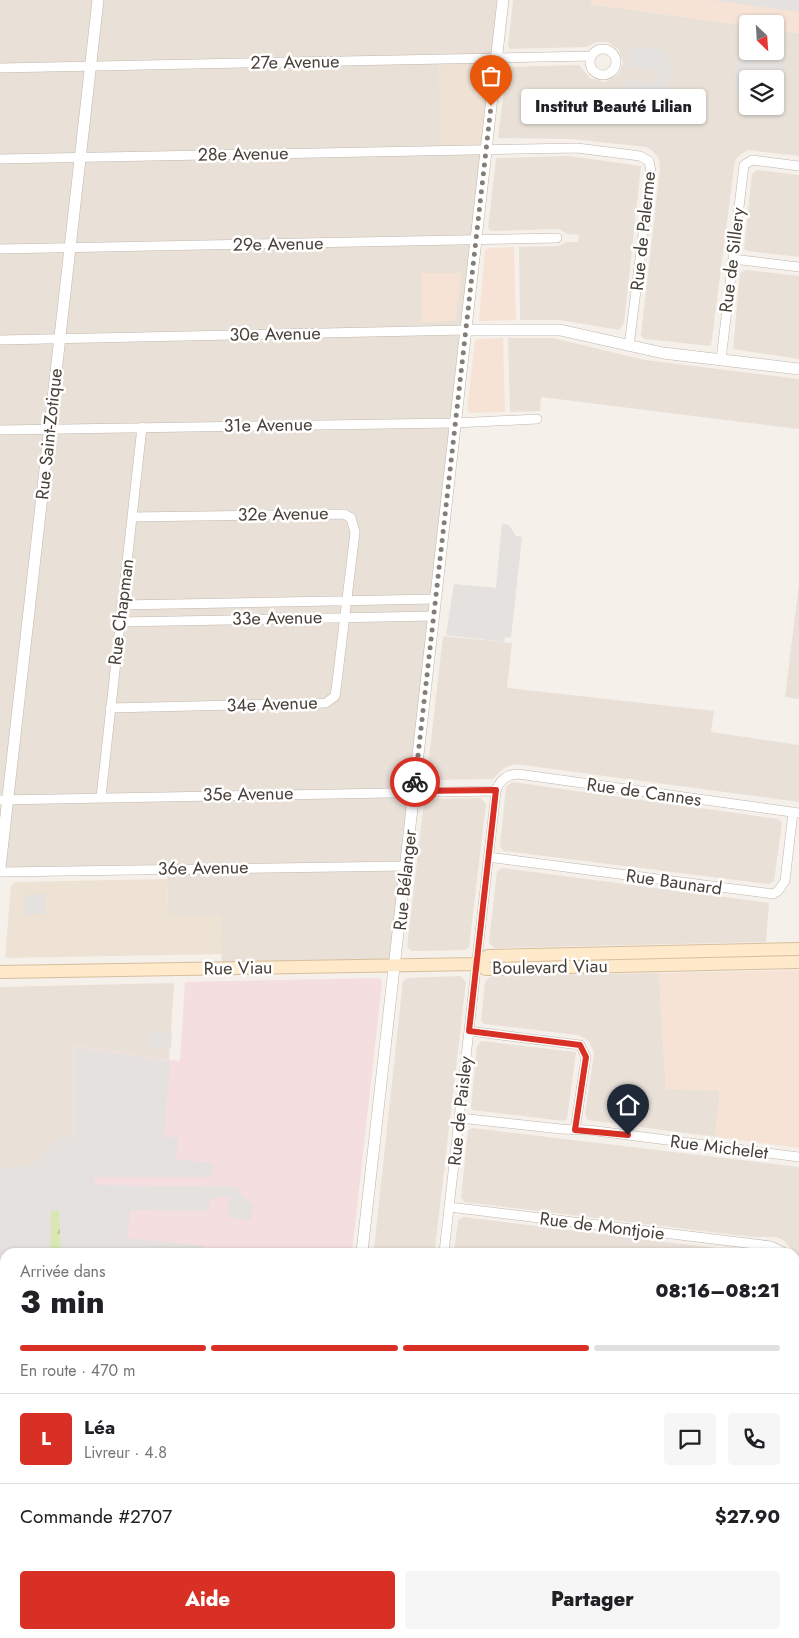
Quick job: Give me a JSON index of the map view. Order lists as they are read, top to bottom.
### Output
{
  "streets": {
    "main road": ["Boulevard Viau", "Rue Viau"],
    "street": [
      "27e Avenue",
      "28e Avenue",
      "Rue de Palerme",
      "29e Avenue",
      "Rue de Sillery",
      "30e Avenue",
      "31e Avenue",
      "Rue Saint-Zotique",
      "32e Avenue",
      "Rue Chapman",
      "33e Avenue",
      "34e Avenue",
      "Rue de Cannes",
      "35e Avenue",
      "36e Avenue",
      "Rue Bélanger",
      "Rue Baunard",
      "Rue de Paisley",
      "Rue Michelet",
      "Rue de Montjoie"
    ]
  },
  "crossings": [
    ["27e Avenue", "Rue Saint-Zotique"],
    ["27e Avenue", "Rue Bélanger"],
    ["28e Avenue", "Rue de Palerme"],
    ["28e Avenue", "Rue Saint-Zotique"],
    ["28e Avenue", "Rue Bélanger"],
    ["Rue de Palerme", "30e Avenue"],
    ["Rue de Palerme", "Rue Bélanger"],
    ["29e Avenue", "Rue Saint-Zotique"],
    ["29e Avenue", "Rue Bélanger"],
    ["Rue de Sillery", "30e Avenue"],
    ["30e Avenue", "Rue Saint-Zotique"],
    ["30e Avenue", "Rue Bélanger"],
    ["31e Avenue", "Rue Saint-Zotique"],
    ["31e Avenue", "Rue Chapman"],
    ["31e Avenue", "Rue Bélanger"],
    ["Rue Saint-Zotique", "35e Avenue"],
    ["32e Avenue", "Rue Chapman"],
    ["32e Avenue", "33e Avenue"],
    ["32e Avenue", "34e Avenue"],
    ["Rue Chapman", "33e Avenue"],
    ["Rue Chapman", "34e Avenue"],
    ["Rue Chapman", "35e Avenue"],
    ["33e Avenue", "34e Avenue"],
    ["33e Avenue", "Rue Bélanger"],
    ["Rue de Cannes", "35e Avenue"],
    ["Rue de Cannes", "Rue Baunard"],
    ["Rue de Cannes", "Rue de Paisley"],
    ["35e Avenue", "Rue Bélanger"],
    ["35e Avenue", "Rue de Paisley"],
    ["36e Avenue", "Rue Bélanger"],
    ["Rue Bélanger", "Rue Viau"],
    ["Rue Baunard", "Rue de Paisley"],
    ["Boulevard Viau", "Rue Viau"],
    ["Boulevard Viau", "Rue de Paisley"],
    ["Rue Viau", "Rue de Paisley"],
    ["Rue de Paisley", "Rue Michelet"],
    ["Rue de Paisley", "Rue de Montjoie"]
  ],
  "places": ["Institut Beauté Lilian"],
  "north": "bottom right",
  "page": {
    "bubble": "Institut Beauté Lilian",
    "heading": ["3 min", "Arrivée dans", "08:16–08:21"],
    "panel": [
      "Léa",
      "Livreur · 4.8",
      "Commande #2707",
      "$27.90"
    ],
    "bar": "En route · 470 m",
    "round": "L",
    "buttons": ["Aide", "Partager"]
  }
}
